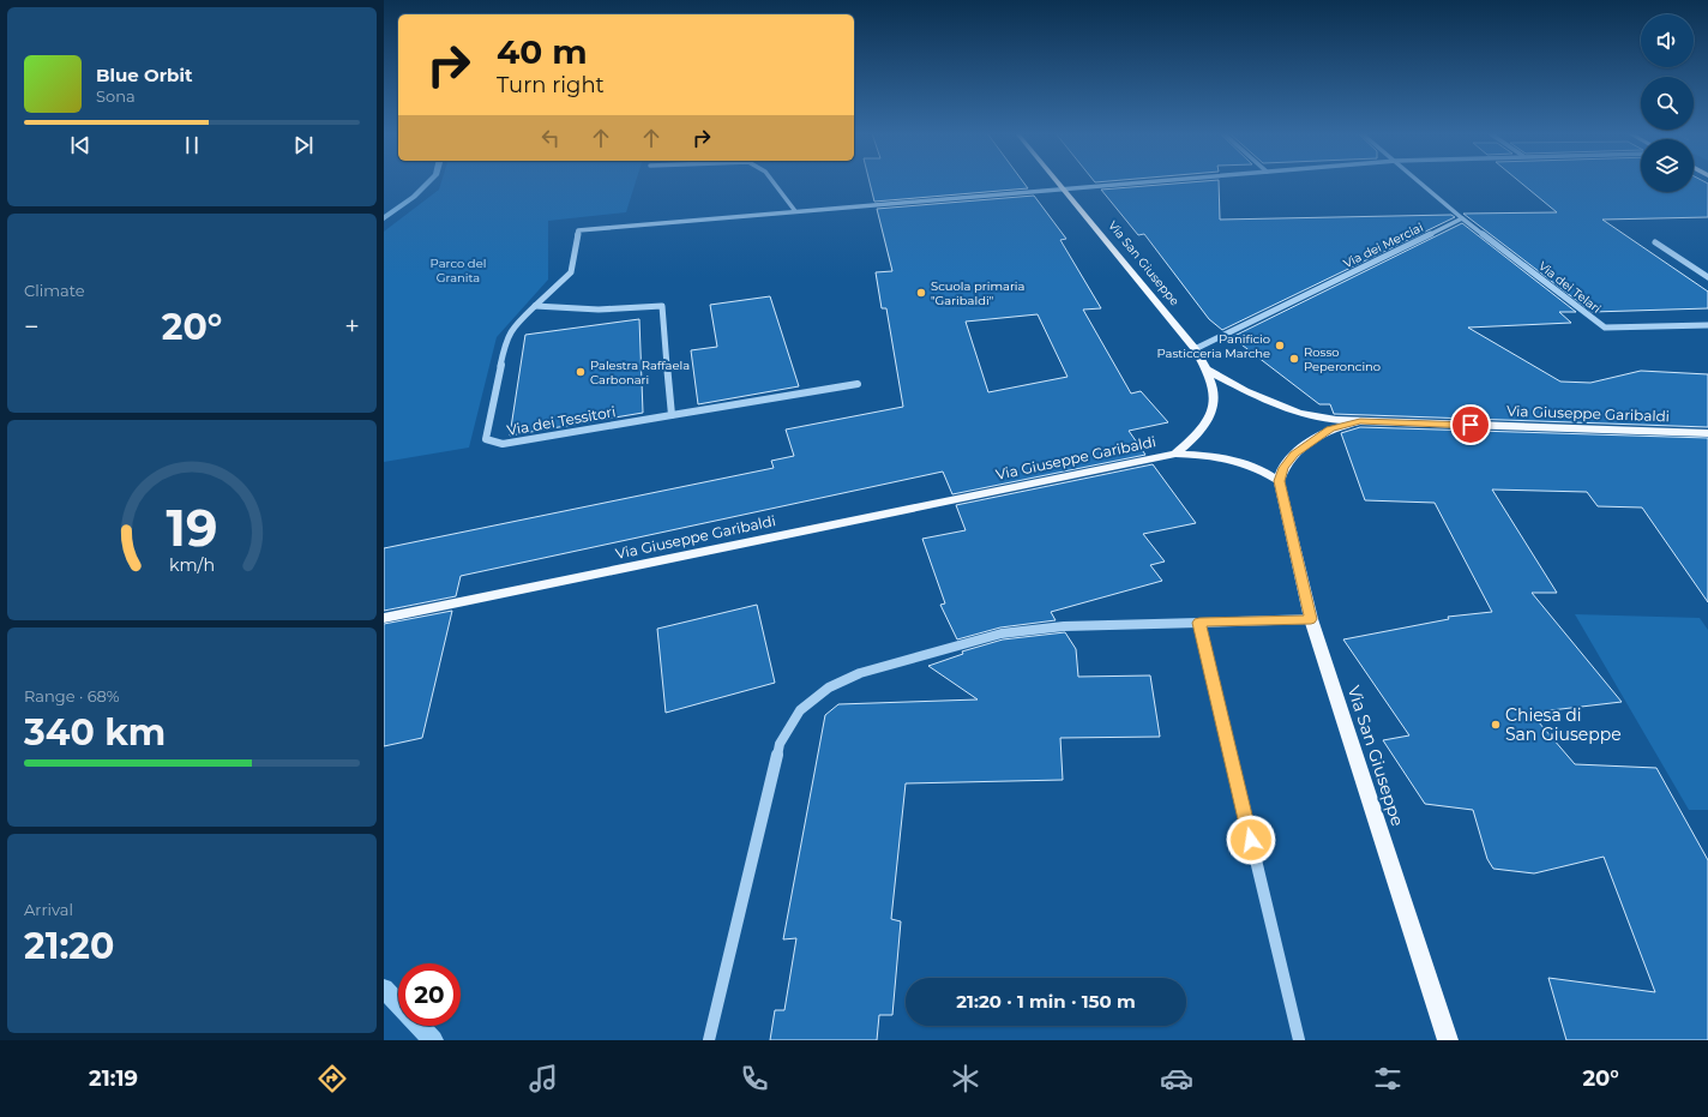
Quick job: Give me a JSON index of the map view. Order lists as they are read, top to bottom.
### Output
{
  "streets": {
    "main road": ["Via San Giuseppe", "Via Giuseppe Garibaldi"],
    "street": ["Via dei Merciai", "Via dei Telari", "Via dei Tessitori"]
  },
  "crossings": [
    ["Via dei Merciai", "Via San Giuseppe"],
    ["Via dei Merciai", "Via dei Telari"],
    ["Via San Giuseppe", "Via Giuseppe Garibaldi"],
    ["Via San Giuseppe", "Via dei Tessitori"]
  ],
  "parks": ["Parco del Granita"],
  "places": [
    "Scuola primaria \"Garibaldi\"",
    "Panificio Pasticceria Marche",
    "Rosso Peperoncino",
    "Palestra Raffaela Carbonari",
    "Chiesa di San Giuseppe"
  ],
  "page": {
    "turn": ["40 m", "Turn right"],
    "song": ["Blue Orbit", "Sona"],
    "tile": [
      "Climate",
      ["Range · 68%", "340 km"],
      ["Arrival", "21:20"]
    ],
    "heat": ["−", "20°", "+"],
    "limit": "20",
    "trip": "21:20 · 1 min · 150 m",
    "tabs": ["21:19", "20°"],
    "gauge": ["19", "km/h"]
  }
}
